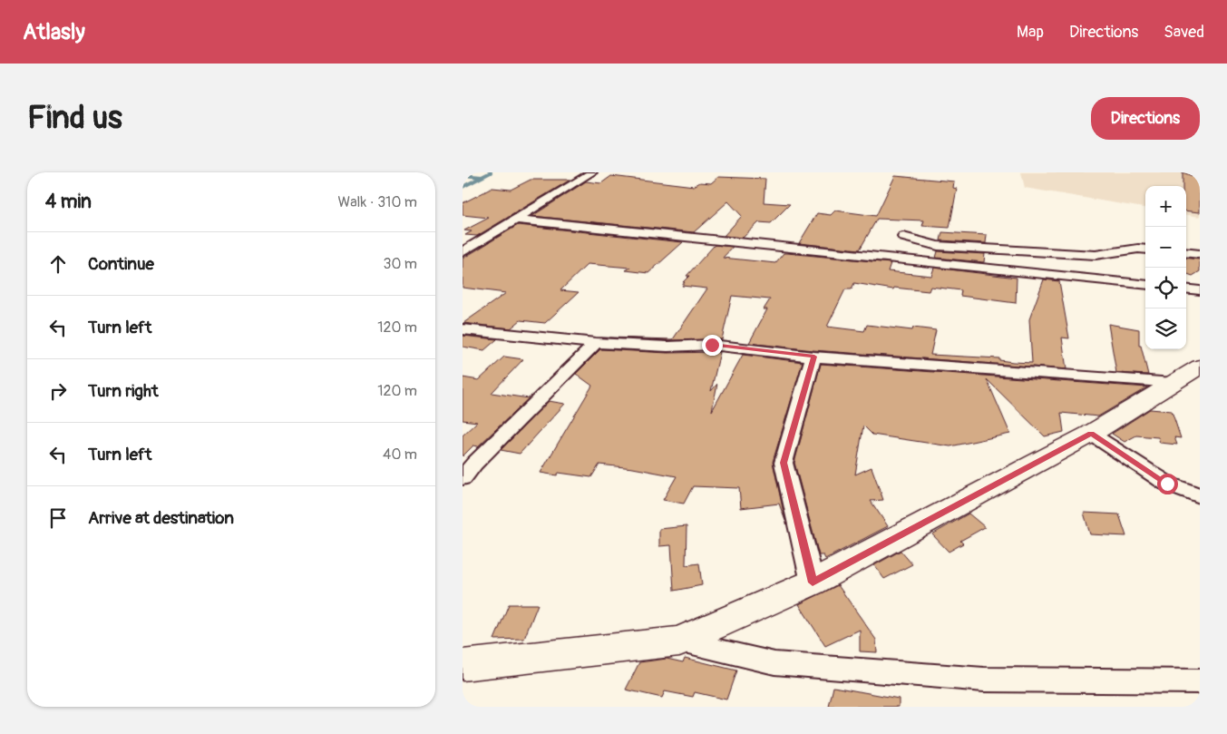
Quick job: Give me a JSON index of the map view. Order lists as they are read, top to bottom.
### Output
{
  "page": {
    "header": "Atlasly",
    "nav": ["Map", "Directions", "Saved"],
    "buttons": "Directions",
    "title": "Find us",
    "heading": ["4 min", "Walk · 310 m"],
    "map_buttons": ["+", "−"],
    "list": [
      ["Continue", "30 m"],
      ["Turn left", "120 m"],
      ["Turn right", "120 m"],
      ["Turn left", "40 m"],
      "Arrive at destination"
    ]
  }
}
